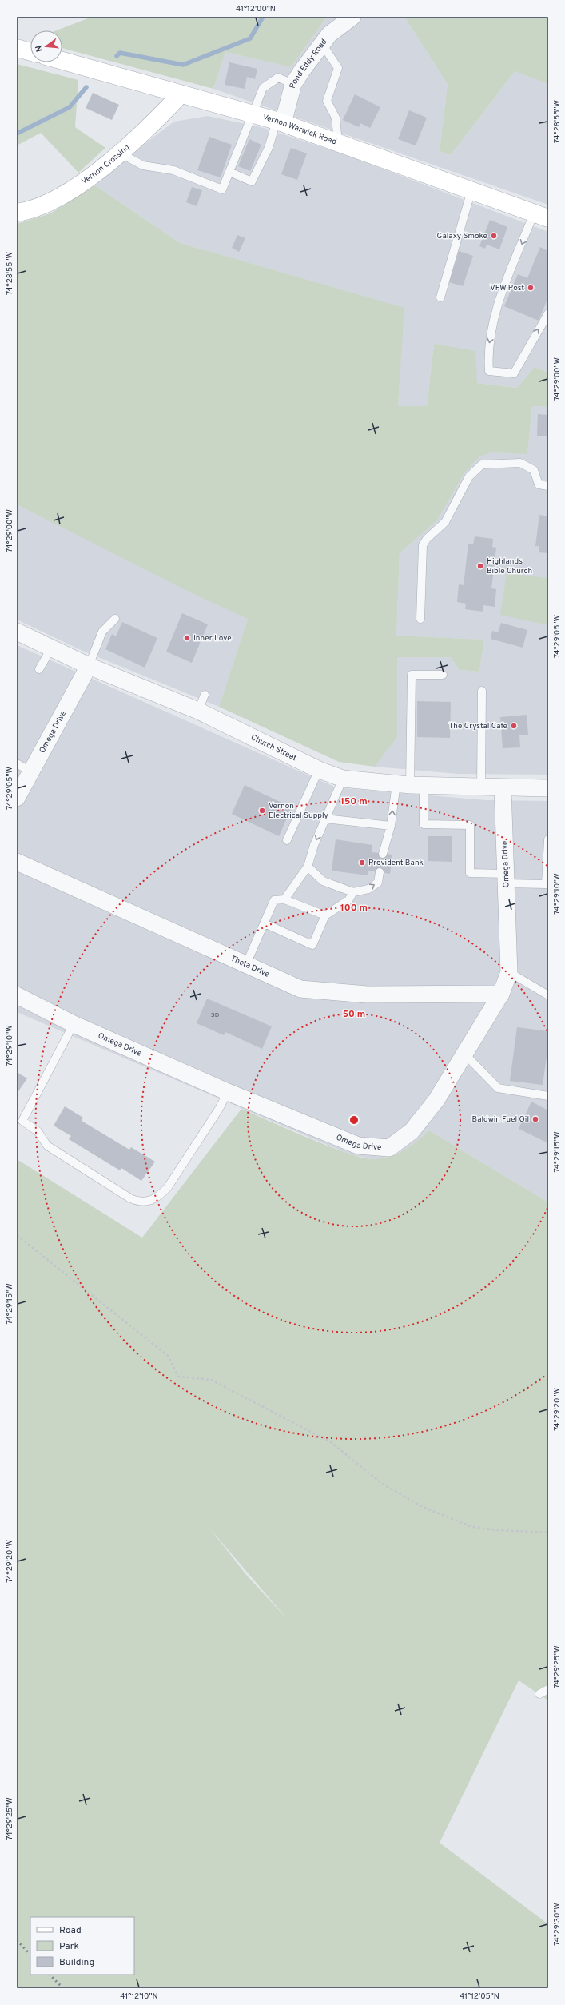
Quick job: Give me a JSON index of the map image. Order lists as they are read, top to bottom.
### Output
{
  "streets": {
    "main road": ["Vernon Warwick Road", "Vernon Crossing"],
    "street": [
      "Pond Eddy Road",
      "Omega Drive",
      "Church Street",
      "Theta Drive"
    ]
  },
  "crossings": [
    ["Pond Eddy Road", "Vernon Warwick Road"],
    ["Vernon Warwick Road", "Vernon Crossing"],
    ["Omega Drive", "Church Street"],
    ["Omega Drive", "Theta Drive"]
  ],
  "places": [
    "Galaxy Smoke",
    "VFW Post",
    "Highlands Bible Church",
    "Inner Love",
    "The Crystal Cafe",
    "Vernon Electrical Supply",
    "Provident Bank",
    "Baldwin Fuel Oil"
  ],
  "house_numbers": ["5D"],
  "legend": ["Road", "Park", "Building"],
  "north": "left",
  "coordinates": [
    "41°12'00\"N",
    "74°28'55\"W",
    "74°29'00\"W",
    "74°29'05\"W",
    "74°29'10\"W",
    "74°29'15\"W",
    "74°29'20\"W",
    "74°29'25\"W",
    "74°29'30\"W",
    "41°12'10\"N",
    "41°12'05\"N"
  ],
  "rings": ["150 m", "100 m", "50 m"]
}
